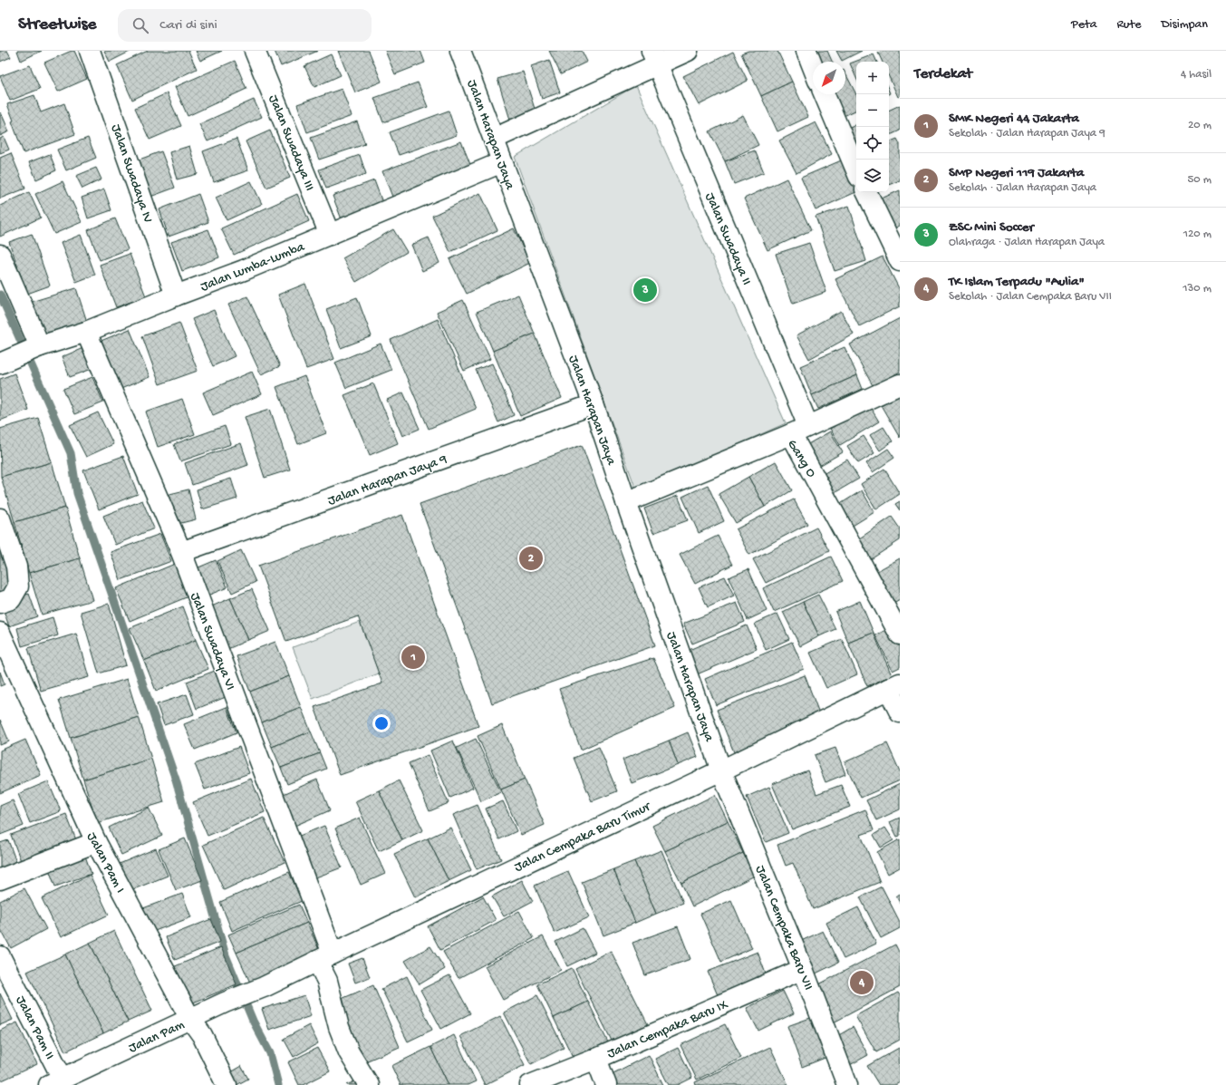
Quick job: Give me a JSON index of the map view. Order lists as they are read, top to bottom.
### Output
{
  "streets": {
    "street": [
      "Jalan Harapan Jaya",
      "Jalan Swadaya III",
      "Jalan Swadaya IV",
      "Jalan Swadaya II",
      "Jalan Lumba-Lumba",
      "Gang O",
      "Jalan Harapan Jaya 9",
      "Jalan Swadaya VI",
      "Jalan Cempaka Baru Timur",
      "Jalan Pam I",
      "Jalan Cempaka Baru VII",
      "Jalan Pam II",
      "Jalan Cempaka Baru IX",
      "Jalan Pam"
    ]
  },
  "crossings": [
    ["Jalan Harapan Jaya", "Jalan Lumba-Lumba"],
    ["Jalan Harapan Jaya", "Gang O"],
    ["Jalan Harapan Jaya", "Jalan Harapan Jaya 9"],
    ["Jalan Harapan Jaya", "Jalan Cempaka Baru Timur"],
    ["Jalan Harapan Jaya", "Jalan Cempaka Baru VII"],
    ["Jalan Swadaya III", "Jalan Lumba-Lumba"],
    ["Jalan Swadaya IV", "Jalan Lumba-Lumba"],
    ["Jalan Swadaya II", "Gang O"],
    ["Jalan Lumba-Lumba", "Jalan Swadaya VI"],
    ["Jalan Harapan Jaya 9", "Jalan Swadaya VI"],
    ["Jalan Swadaya VI", "Jalan Cempaka Baru Timur"],
    ["Jalan Cempaka Baru Timur", "Jalan Cempaka Baru VII"],
    ["Jalan Cempaka Baru Timur", "Jalan Pam"],
    ["Jalan Pam I", "Jalan Pam"],
    ["Jalan Cempaka Baru VII", "Jalan Cempaka Baru IX"],
    ["Jalan Pam II", "Jalan Pam"]
  ],
  "north": "bottom left",
  "page": {
    "header": "Streetwise",
    "search": "Cari di sini",
    "nav": ["Peta", "Rute", "Disimpan"],
    "heading": ["Terdekat", "4 hasil"],
    "map_buttons": ["+", "−"],
    "list": [
      {
        "mark": "1",
        "name": "SMK Negeri 44 Jakarta",
        "note": "Sekolah · Jalan Harapan Jaya 9",
        "value": "20 m"
      },
      {
        "mark": "2",
        "name": "SMP Negeri 119 Jakarta",
        "note": "Sekolah · Jalan Harapan Jaya",
        "value": "50 m"
      },
      {
        "mark": "3",
        "name": "ZSC Mini Soccer",
        "note": "Olahraga · Jalan Harapan Jaya",
        "value": "120 m"
      },
      {
        "mark": "4",
        "name": "TK Islam Terpadu \"Aulia\"",
        "note": "Sekolah · Jalan Cempaka Baru VII",
        "value": "130 m"
      }
    ],
    "pins": [
      "3",
      "2",
      "1",
      "4"
    ]
  }
}
